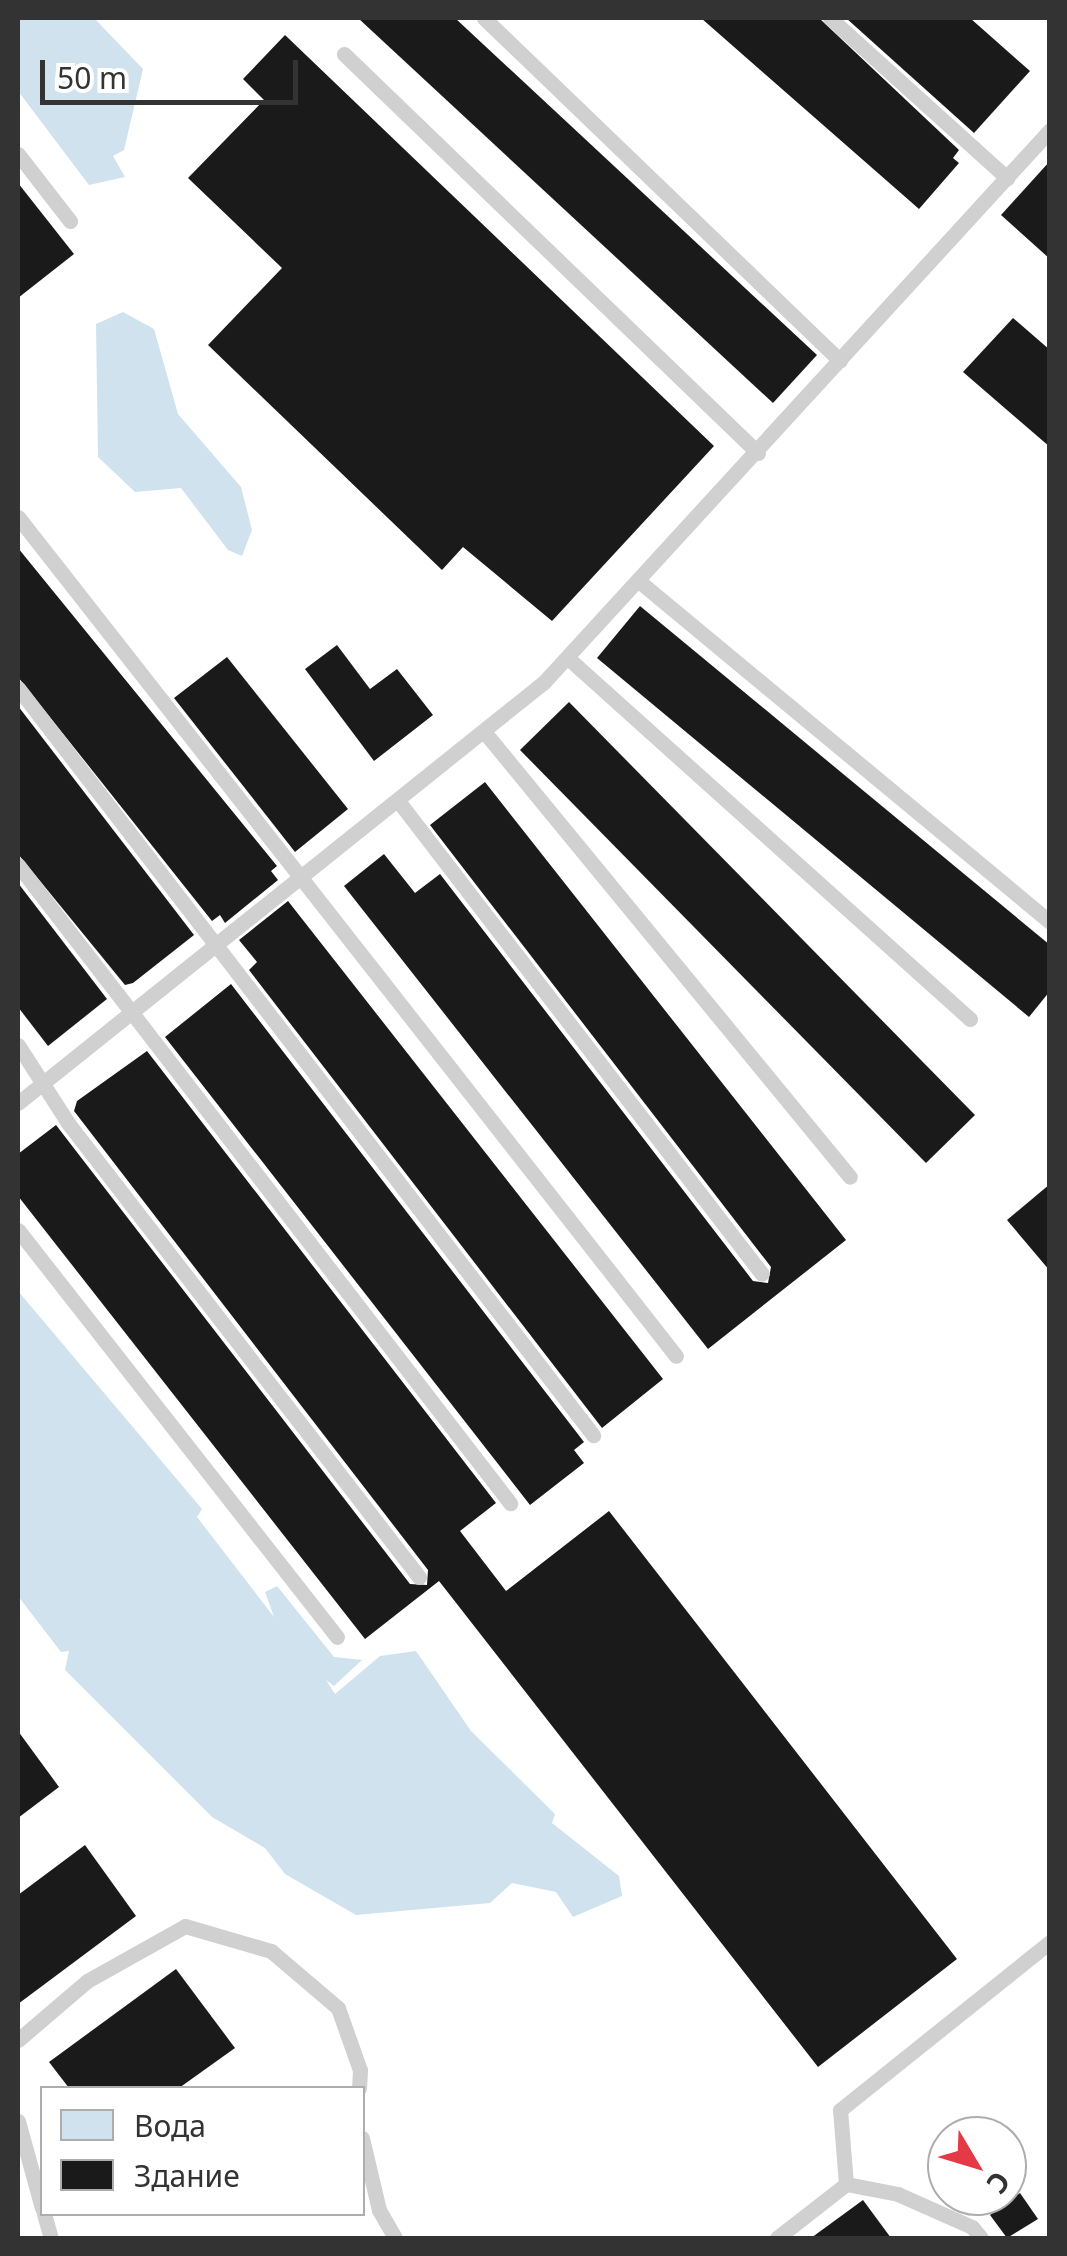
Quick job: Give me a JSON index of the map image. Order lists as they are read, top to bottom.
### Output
{
  "legend": ["Вода", "Здание"],
  "scale_bar": "50 m",
  "north": "bottom right"
}
